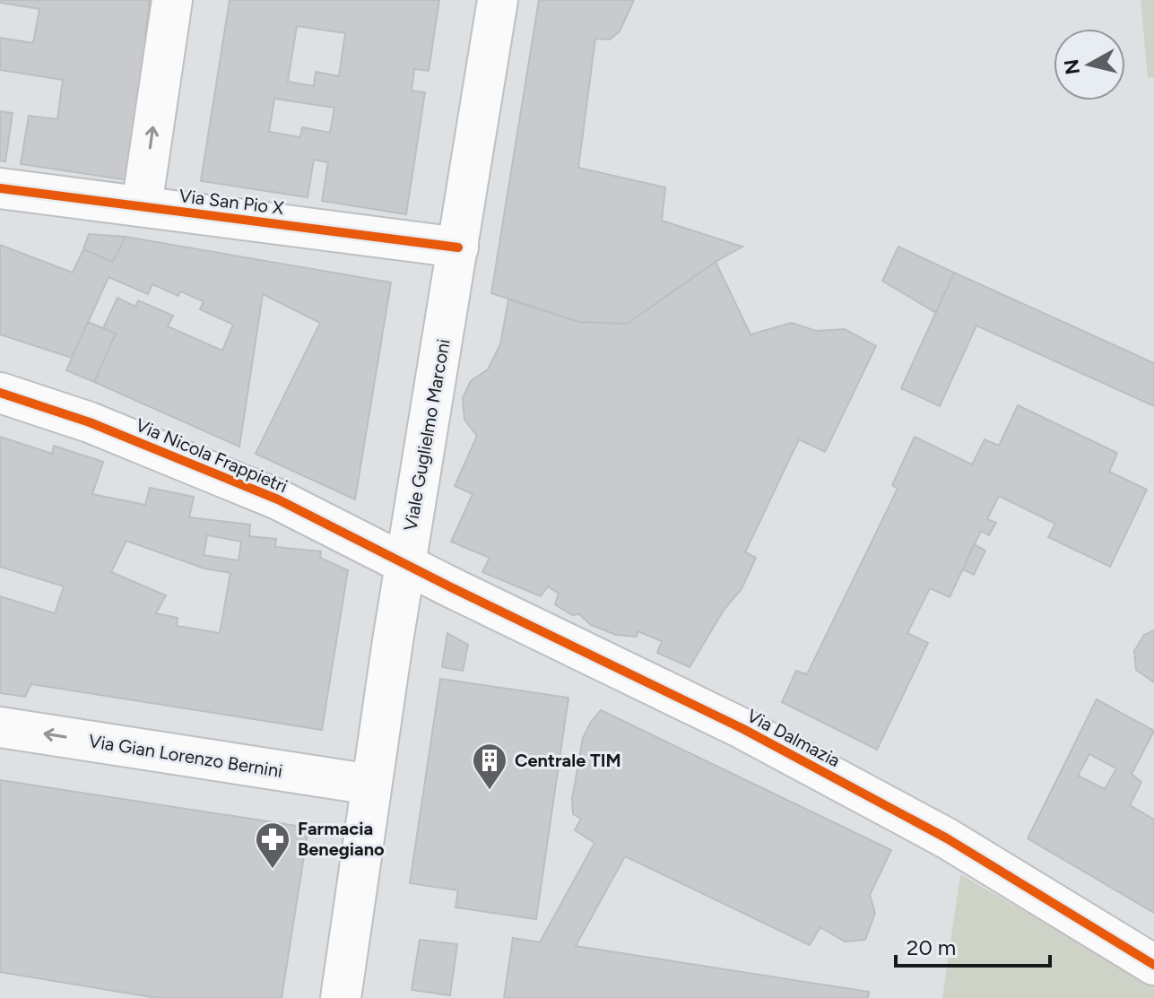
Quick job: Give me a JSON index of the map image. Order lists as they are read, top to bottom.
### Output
{
  "streets": {
    "street": [
      "Via San Pio X",
      "Viale Guglielmo Marconi",
      "Via Nicola Frappietri",
      "Via Dalmazia",
      "Via Gian Lorenzo Bernini"
    ]
  },
  "crossings": [
    ["Via San Pio X", "Viale Guglielmo Marconi"],
    ["Viale Guglielmo Marconi", "Via Nicola Frappietri"],
    ["Viale Guglielmo Marconi", "Via Dalmazia"],
    ["Viale Guglielmo Marconi", "Via Gian Lorenzo Bernini"],
    ["Via Nicola Frappietri", "Via Dalmazia"]
  ],
  "one_way": ["Via Gian Lorenzo Bernini"],
  "places": {
    "building": ["Centrale TIM"],
    "pharmacy": ["Farmacia Benegiano"]
  },
  "scale_bar": "20 m",
  "north": "left"
}
